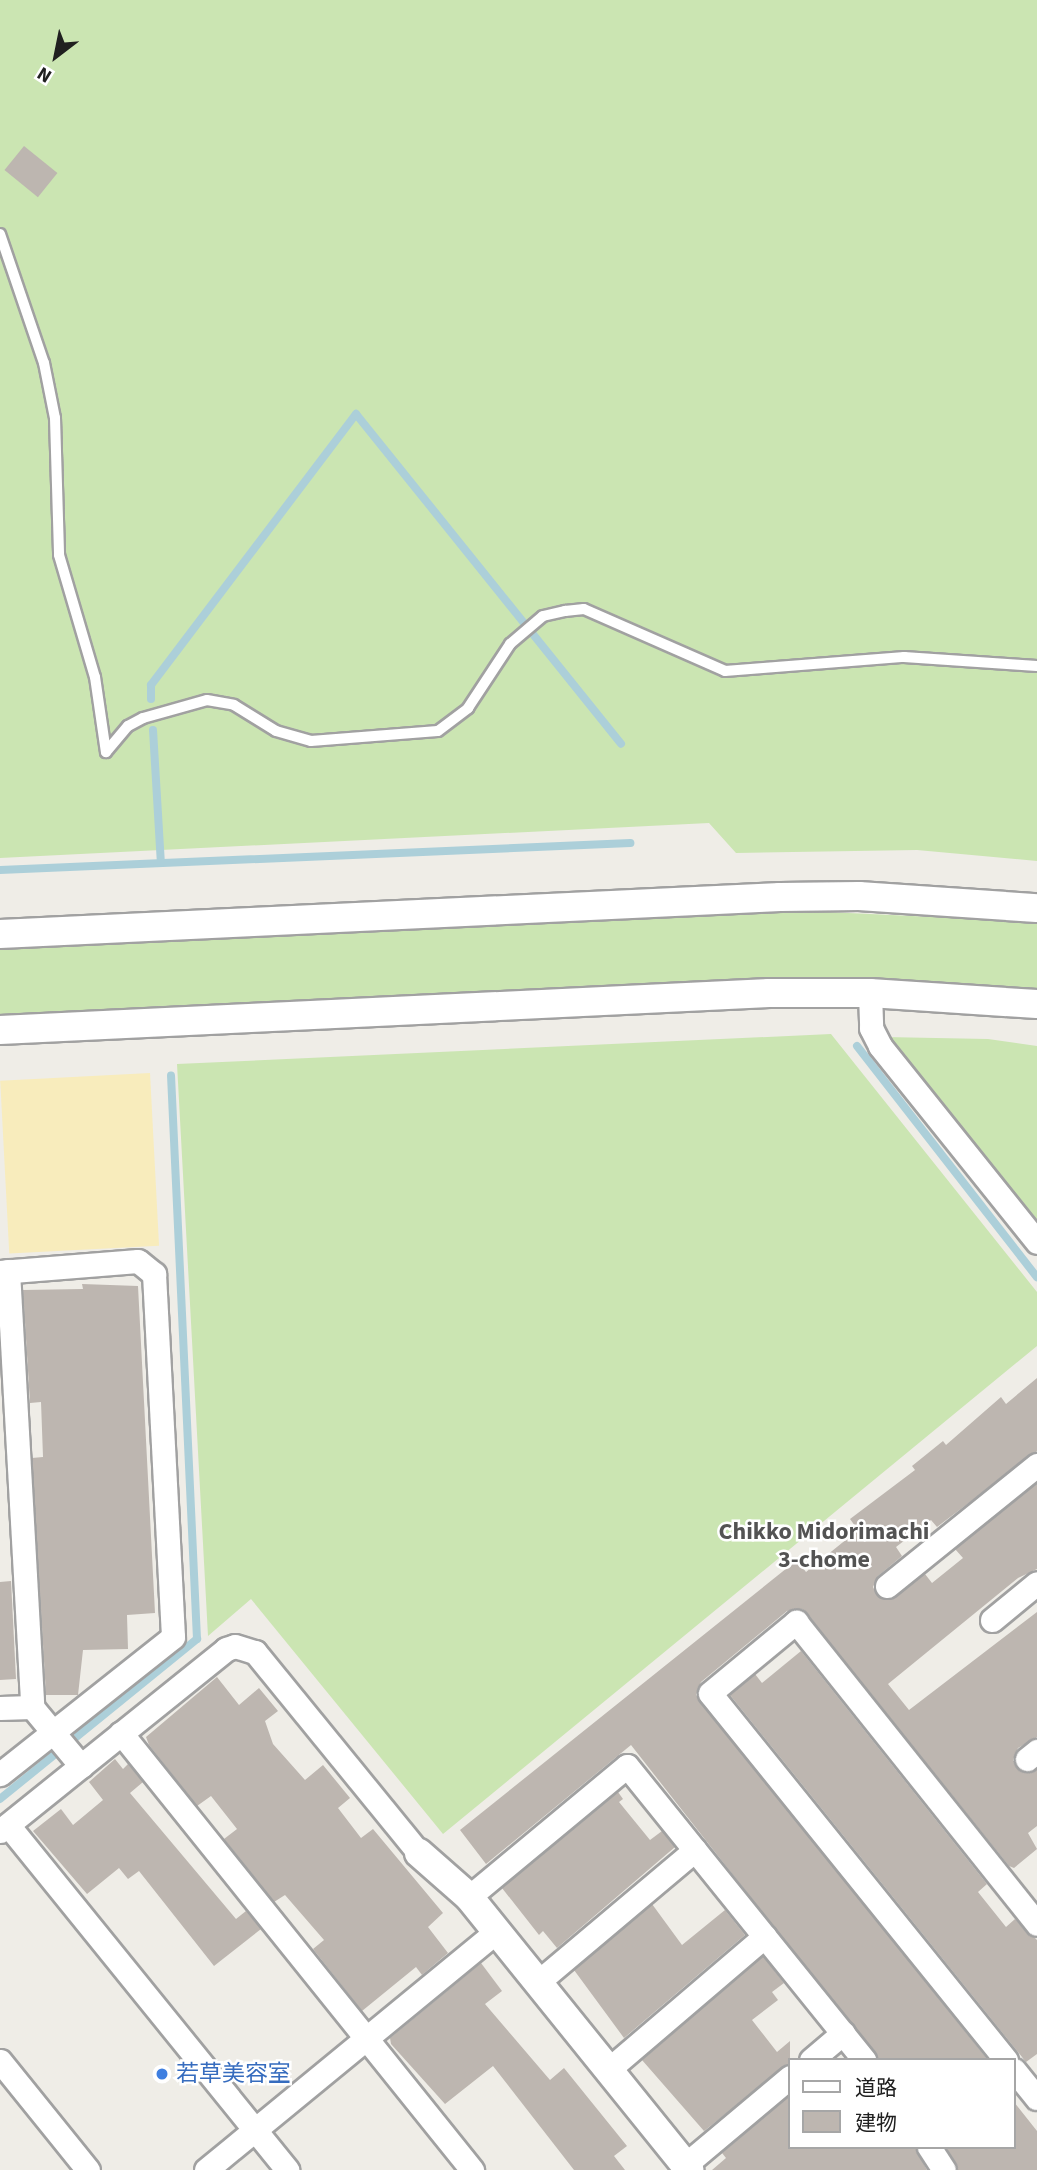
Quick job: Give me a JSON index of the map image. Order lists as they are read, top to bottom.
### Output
{
  "districts": ["Chikko Midorimachi 3-chome"],
  "places": ["若草美容室"],
  "legend": ["道路", "建物"],
  "north": "bottom left"
}
